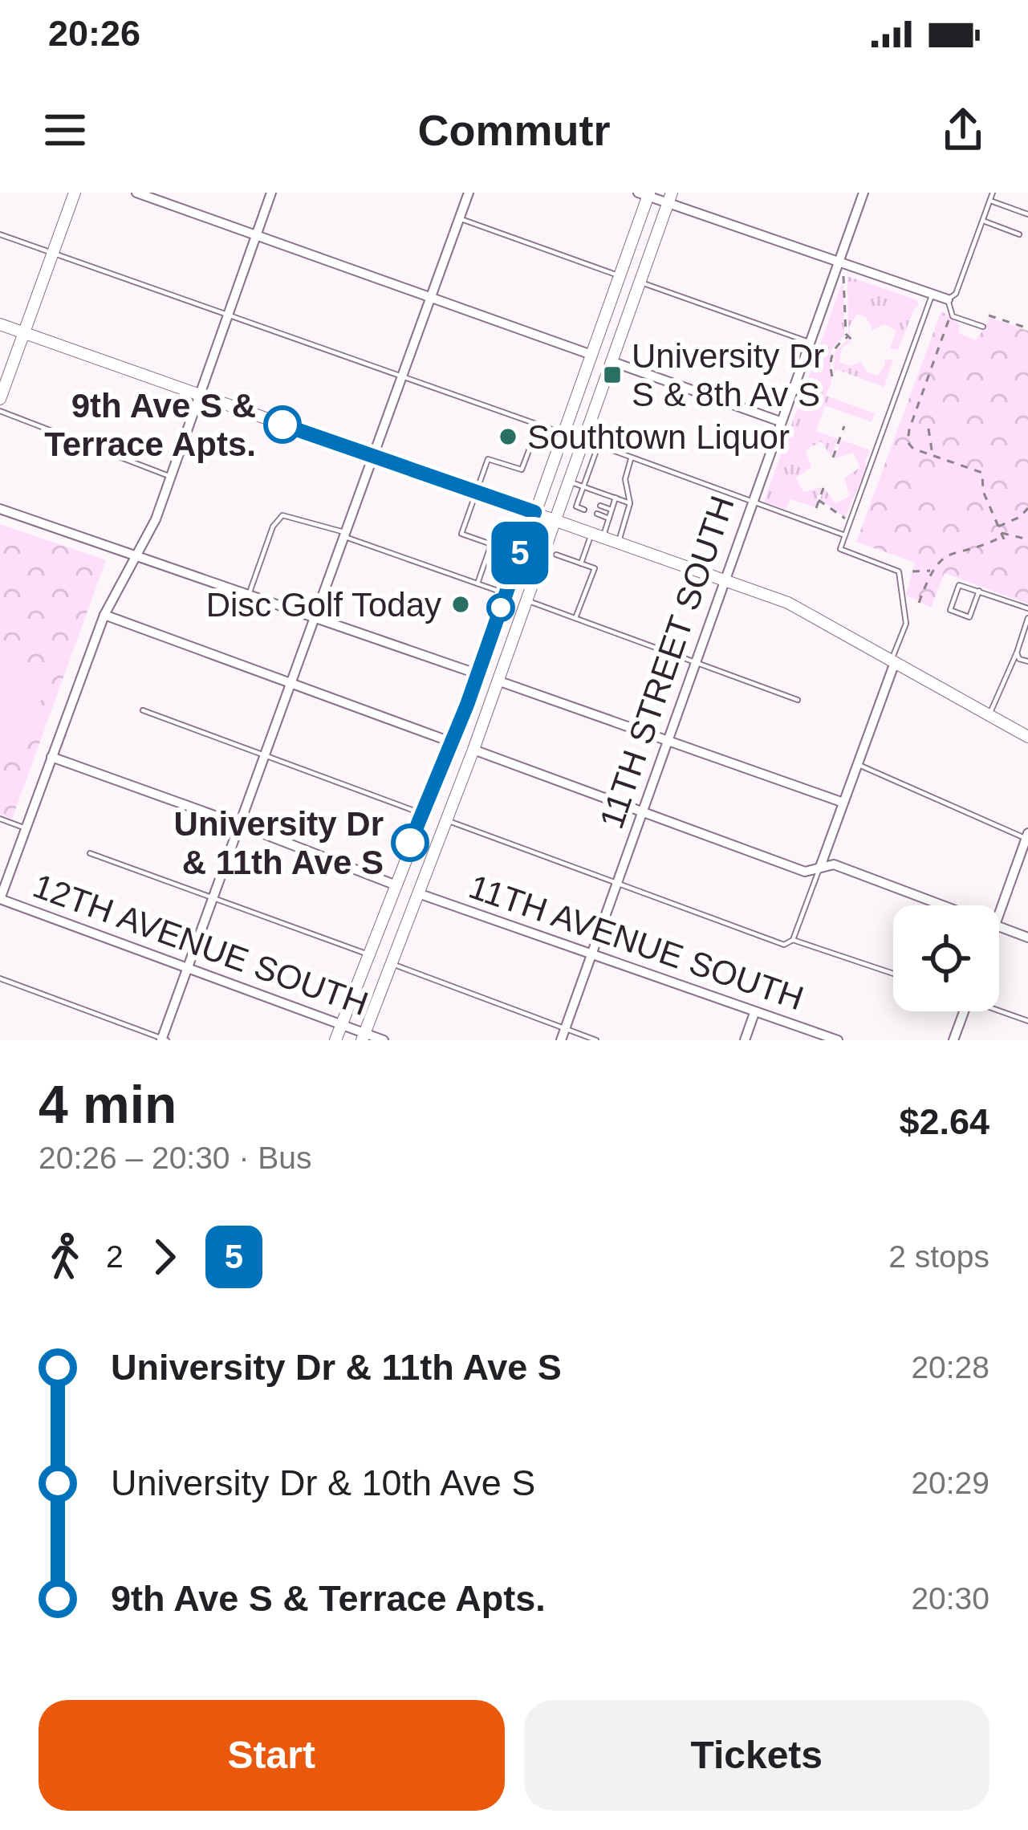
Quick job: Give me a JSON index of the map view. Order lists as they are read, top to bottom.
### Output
{
  "streets": {
    "street": ["11TH STREET SOUTH", "11TH AVENUE SOUTH", "12TH AVENUE SOUTH"]
  },
  "crossings": [
    ["11TH STREET SOUTH", "11TH AVENUE SOUTH"]
  ],
  "places": {
    "transit": ["University Dr S & 8th Av S"],
    "other": [
      "9th Ave S & Terrace Apts.",
      "Southtown Liquor",
      "Disc Golf Today",
      "University Dr & 11th Ave S"
    ]
  },
  "lines": ["bus line 5"],
  "page": {
    "status": "20:26",
    "header": "Commutr",
    "on_map": "5",
    "heading": ["4 min", "20:26 – 20:30 · Bus", "$2.64"],
    "legs": ["2", "5", "2 stops"],
    "list": [
      {
        "name": "University Dr & 11th Ave S",
        "value": "20:28"
      },
      {
        "name": "University Dr & 10th Ave S",
        "value": "20:29"
      },
      {
        "name": "9th Ave S & Terrace Apts.",
        "value": "20:30"
      }
    ],
    "buttons": ["Start", "Tickets"]
  }
}
